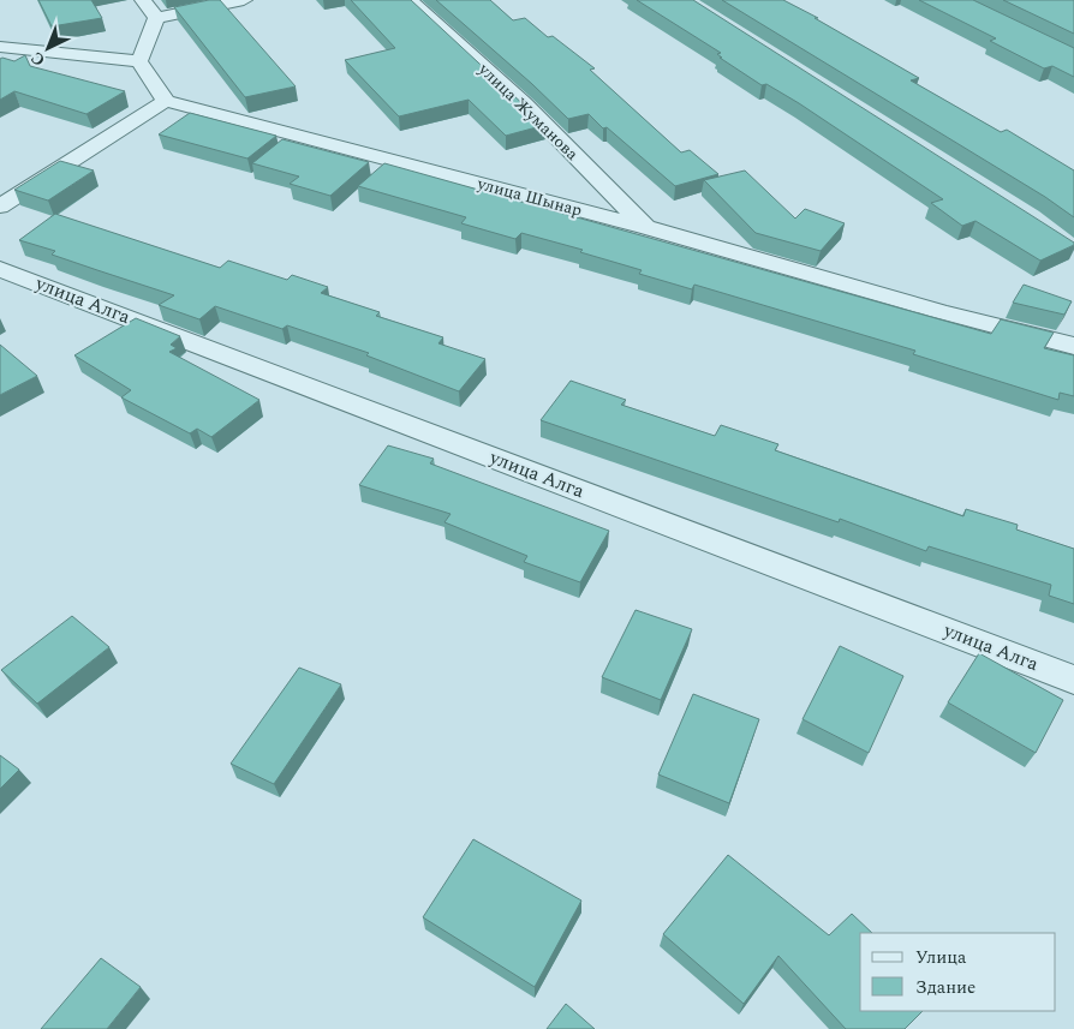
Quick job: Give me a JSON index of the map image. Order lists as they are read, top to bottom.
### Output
{
  "streets": {
    "street": ["улица Жуманова", "улица Шынар", "улица Алга"]
  },
  "crossings": [
    ["улица Жуманова", "улица Шынар"]
  ],
  "legend": ["Улица", "Здание"],
  "north": "bottom left"
}
